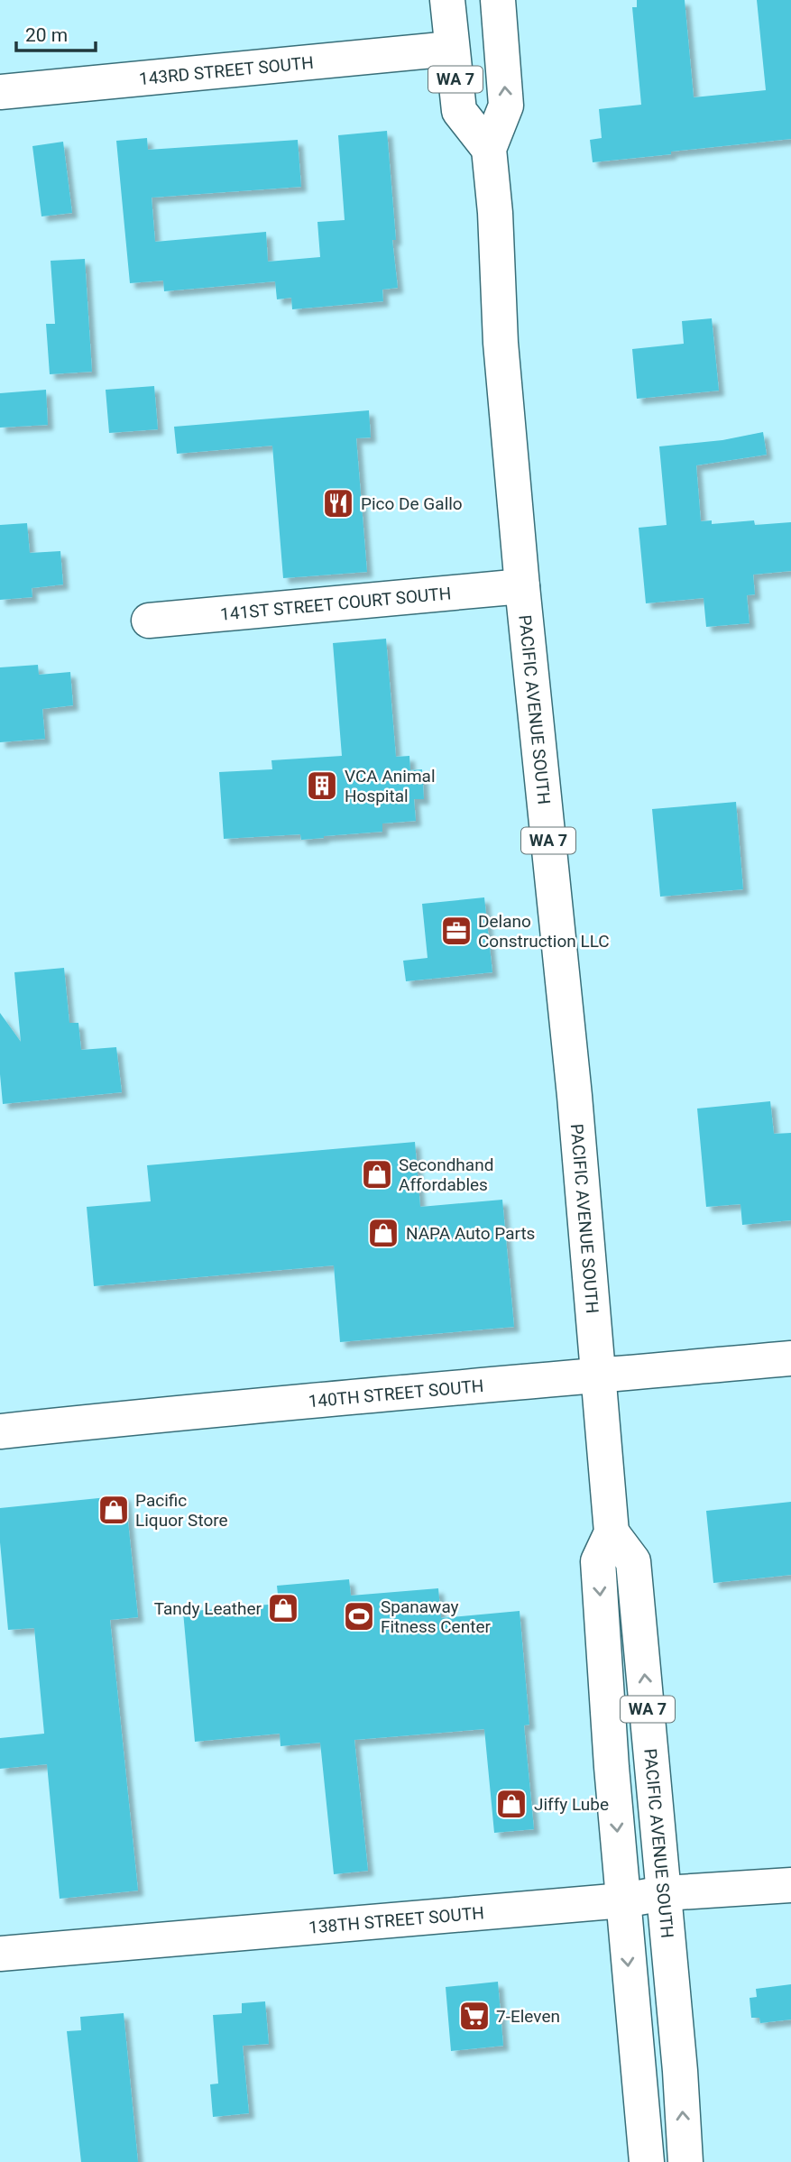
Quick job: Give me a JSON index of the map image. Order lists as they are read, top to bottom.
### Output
{
  "streets": {
    "main road": [
      "143RD STREET SOUTH",
      "WA 7",
      "141ST STREET COURT SOUTH",
      "PACIFIC AVENUE SOUTH",
      "140TH STREET SOUTH",
      "138TH STREET SOUTH"
    ]
  },
  "crossings": [
    ["143RD STREET SOUTH", "WA 7"],
    ["WA 7", "PACIFIC AVENUE SOUTH"],
    ["WA 7", "138TH STREET SOUTH"],
    ["141ST STREET COURT SOUTH", "PACIFIC AVENUE SOUTH"],
    ["PACIFIC AVENUE SOUTH", "140TH STREET SOUTH"],
    ["PACIFIC AVENUE SOUTH", "138TH STREET SOUTH"]
  ],
  "places": {
    "restaurant": ["Pico De Gallo"],
    "building": ["VCA Animal Hospital"],
    "office": ["Delano Construction LLC"],
    "shop": [
      "Secondhand Affordables",
      "NAPA Auto Parts",
      "Pacific Liquor Store",
      "Tandy Leather",
      "Jiffy Lube"
    ],
    "sports": ["Spanaway Fitness Center"],
    "supermarket": ["7-Eleven"]
  },
  "scale_bar": "20 m"
}
